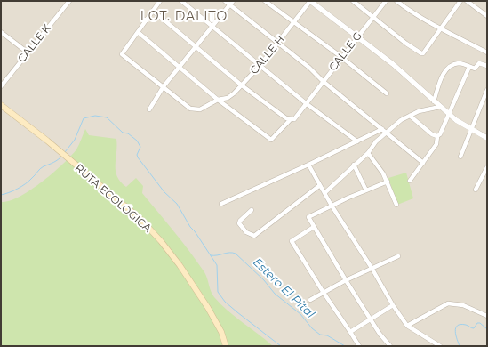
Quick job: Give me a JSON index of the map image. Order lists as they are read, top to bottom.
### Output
{
  "streets": {
    "main road": ["RUTA ECOLÓGICA"],
    "street": ["CALLE K", "CALLE G", "CALLE H"]
  },
  "crossings": [
    ["CALLE G", "CALLE H"]
  ],
  "districts": ["LOT. DALITO"],
  "water": ["Estero El Pital"]
}
